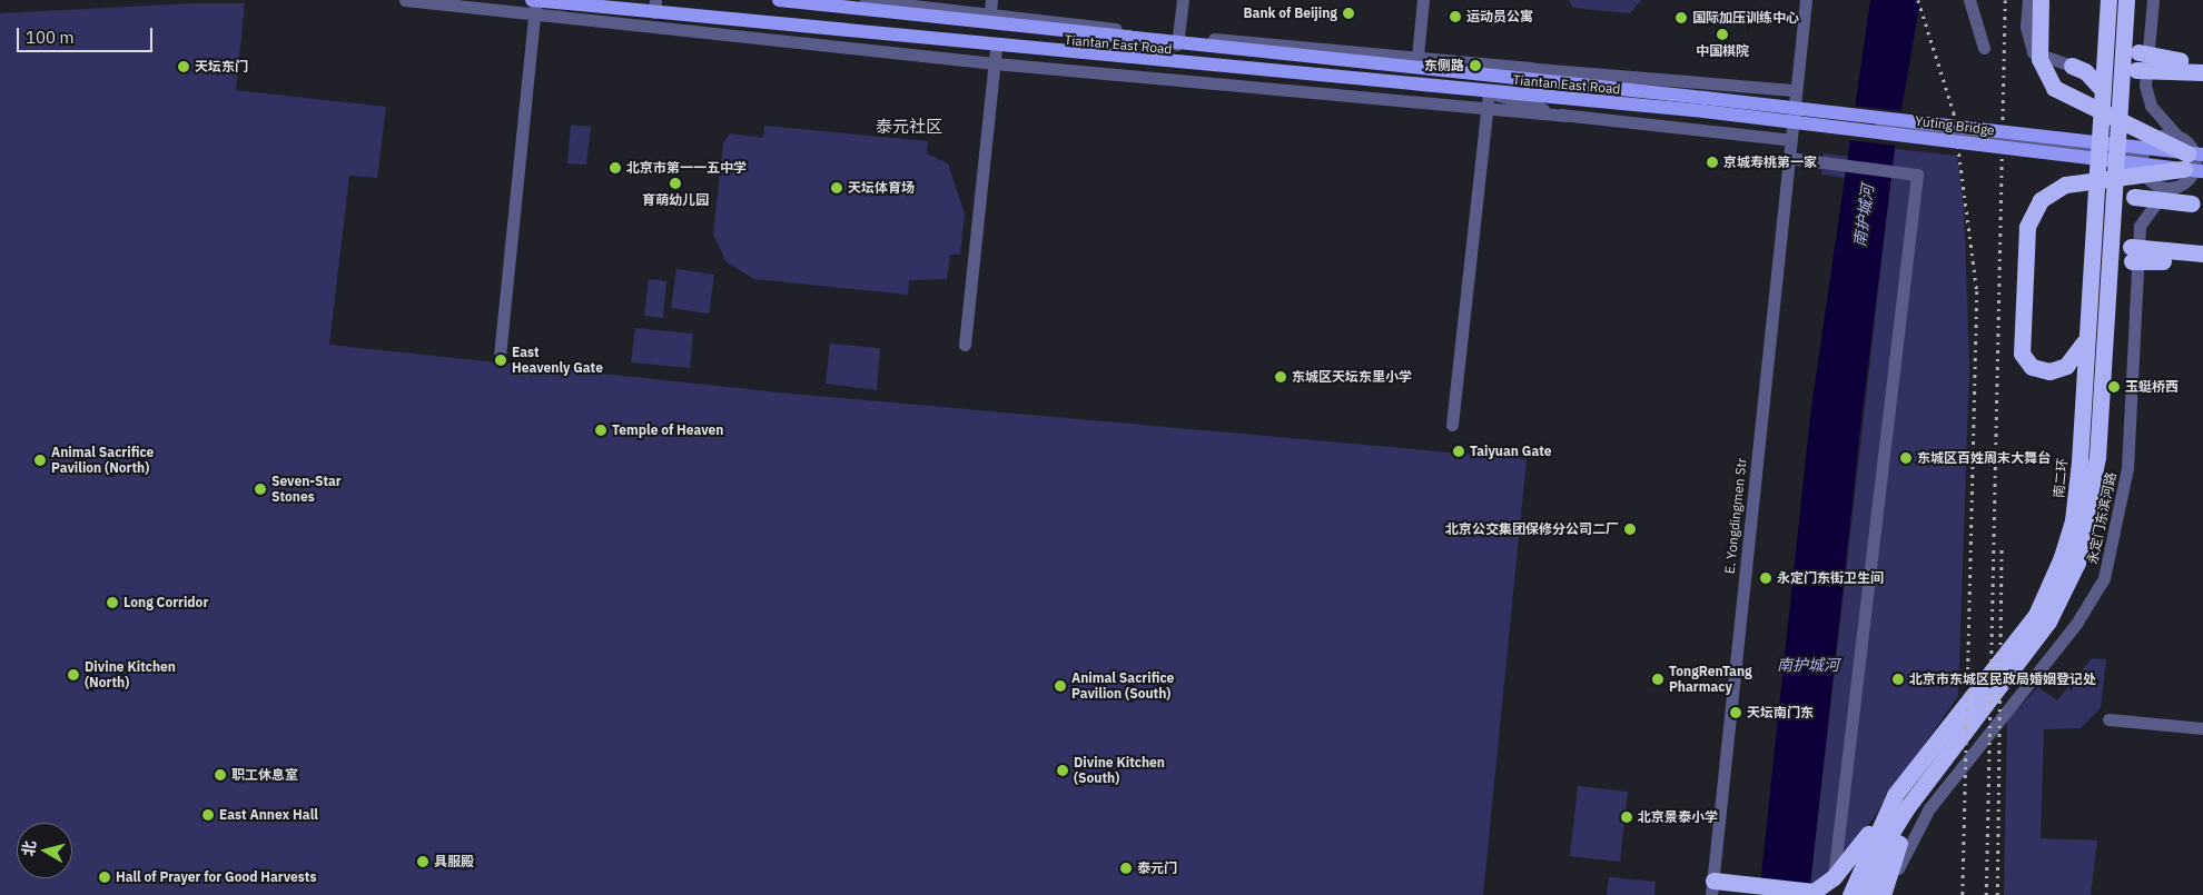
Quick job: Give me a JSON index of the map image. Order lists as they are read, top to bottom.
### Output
{
  "streets": {
    "highway": ["南二环"],
    "main road": ["Tiantan East Road", "Yuting Bridge"],
    "street": ["E. Yongdingmen Str", "永定门东滨河路"]
  },
  "crossings": [
    ["Tiantan East Road", "Yuting Bridge"]
  ],
  "districts": ["泰元社区"],
  "water": ["南护城河"],
  "places": [
    "Bank of Beijing",
    "运动员公寓",
    "国际加压训练中心",
    "中国棋院",
    "东侧路",
    "天坛东门",
    "京城寿桃第一家",
    "北京市第一一五中学",
    "育萌幼儿园",
    "天坛体育场",
    "East Heavenly Gate",
    "东城区天坛东里小学",
    "玉蜓桥西",
    "Temple of Heaven",
    "Taiyuan Gate",
    "东城区百姓周末大舞台",
    "Animal Sacrifice Pavilion (North)",
    "Seven-Star Stones",
    "北京公交集团保修分公司二厂",
    "永定门东街卫生间",
    "Long Corridor",
    "Divine Kitchen (North)",
    "TongRenTang Pharmacy",
    "北京市东城区民政局婚姻登记处",
    "Animal Sacrifice Pavilion (South)",
    "天坛南门东",
    "Divine Kitchen (South)",
    "职工休息室",
    "East Annex Hall",
    "北京景泰小学",
    "具服殿",
    "泰元门",
    "Hall of Prayer for Good Harvests"
  ],
  "scale_bar": "100 m",
  "north": "left"
}
